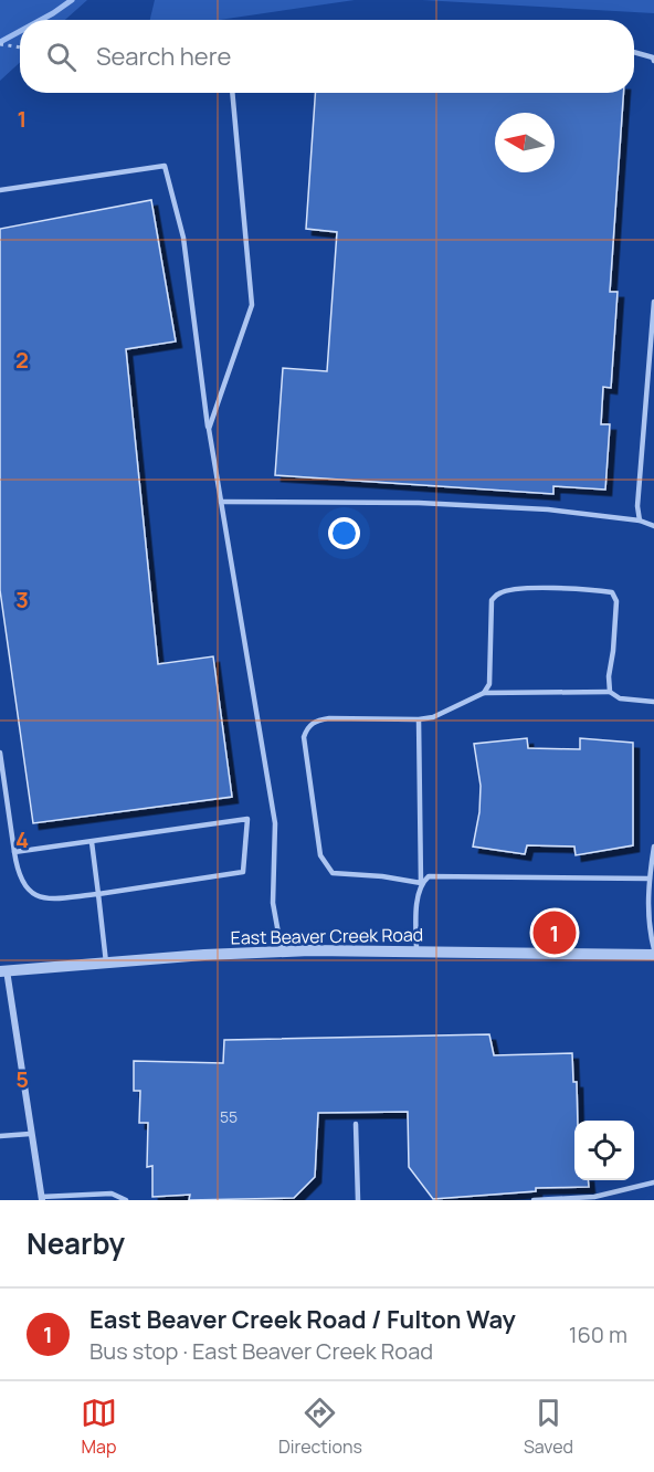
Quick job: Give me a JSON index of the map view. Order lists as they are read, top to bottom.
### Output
{
  "streets": {
    "street": ["East Beaver Creek Road"]
  },
  "house_numbers": ["55"],
  "north": "left",
  "page": {
    "search": "Search here",
    "pins": "1",
    "heading": "Nearby",
    "list": [
      {
        "mark": "1",
        "name": "East Beaver Creek Road / Fulton Way",
        "note": "Bus stop · East Beaver Creek Road",
        "value": "160 m"
      }
    ],
    "nav": ["Map", "Directions", "Saved"]
  },
  "grid": {
    "rows": [
      "1",
      "2",
      "3",
      "4",
      "5"
    ]
  }
}
